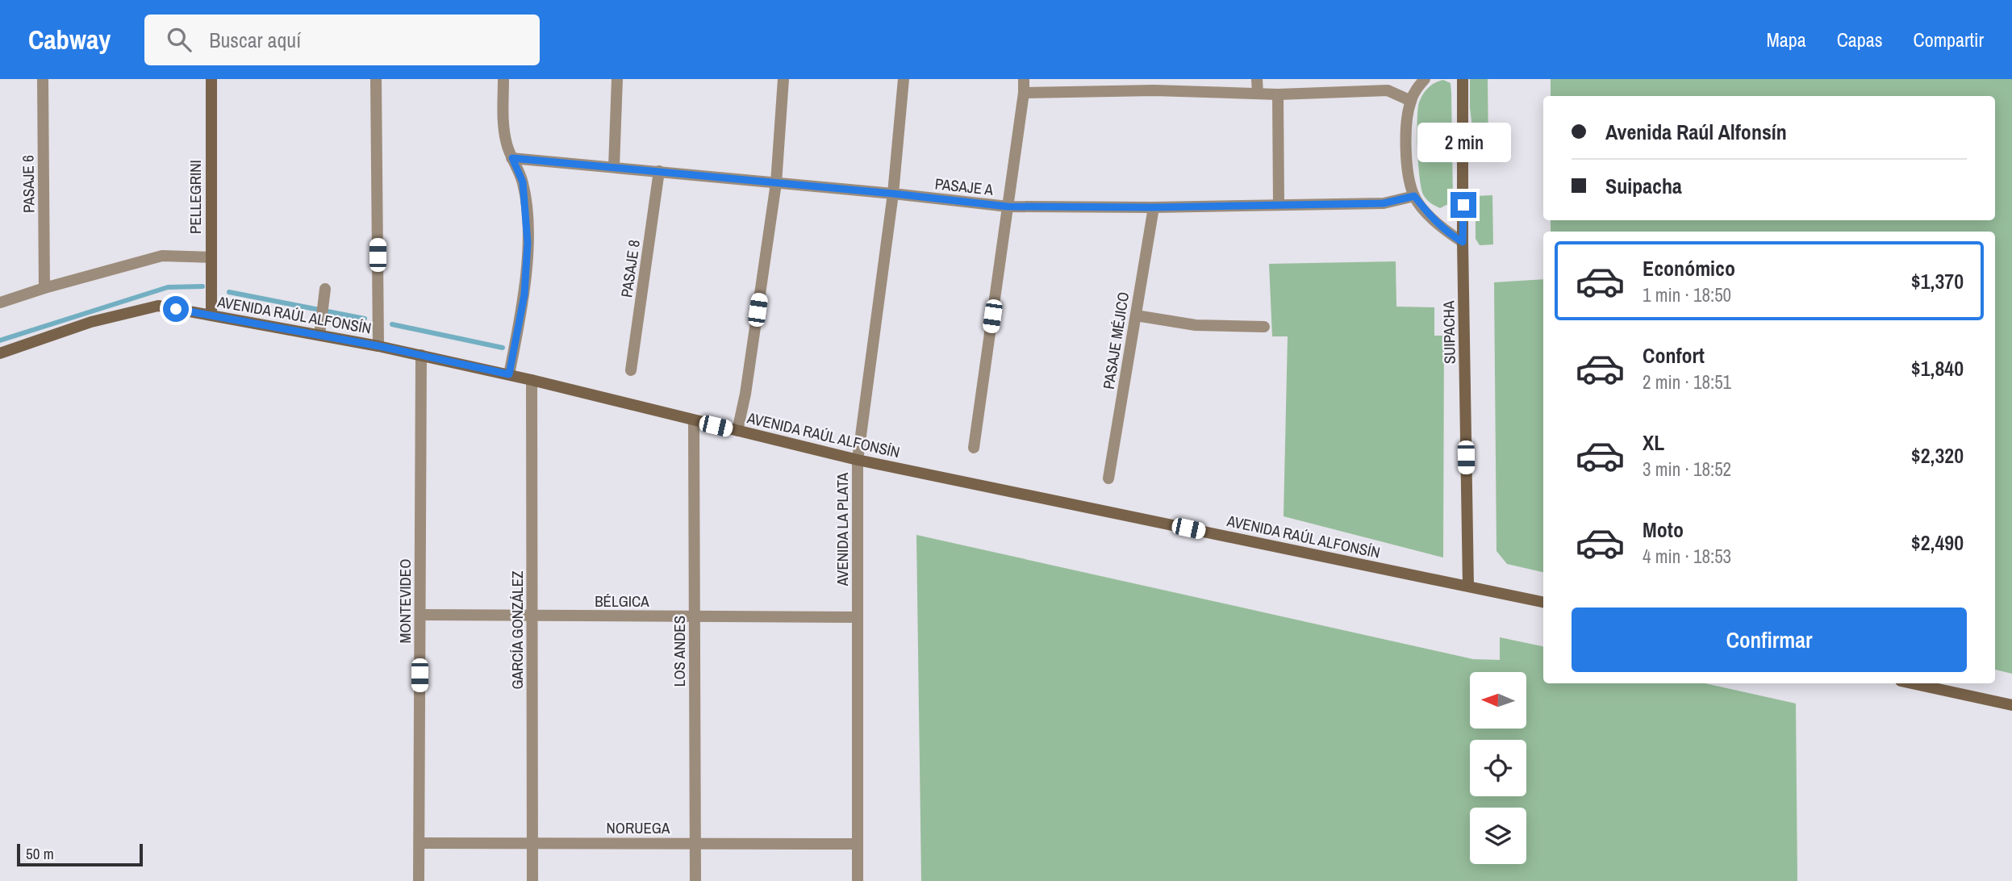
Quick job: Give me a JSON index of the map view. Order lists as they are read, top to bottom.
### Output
{
  "streets": {
    "main road": ["PELLEGRINI", "AVENIDA RAÚL ALFONSÍN", "SUIPACHA"],
    "street": [
      "PASAJE 6",
      "PASAJE A",
      "PASAJE 8",
      "PASAJE MÉJICO",
      "AVENIDA LA PLATA",
      "MONTEVIDEO",
      "BÉLGICA",
      "GARCÍA GONZÁLEZ",
      "LOS ANDES",
      "NORUEGA"
    ]
  },
  "crossings": [
    ["PASAJE A", "PASAJE 8"],
    ["PASAJE A", "PASAJE MÉJICO"],
    ["PASAJE A", "AVENIDA LA PLATA"],
    ["PELLEGRINI", "AVENIDA RAÚL ALFONSÍN"],
    ["AVENIDA RAÚL ALFONSÍN", "SUIPACHA"],
    ["AVENIDA RAÚL ALFONSÍN", "AVENIDA LA PLATA"],
    ["AVENIDA RAÚL ALFONSÍN", "MONTEVIDEO"],
    ["AVENIDA RAÚL ALFONSÍN", "GARCÍA GONZÁLEZ"],
    ["AVENIDA RAÚL ALFONSÍN", "LOS ANDES"],
    ["AVENIDA LA PLATA", "BÉLGICA"],
    ["AVENIDA LA PLATA", "NORUEGA"],
    ["MONTEVIDEO", "BÉLGICA"],
    ["MONTEVIDEO", "NORUEGA"],
    ["BÉLGICA", "GARCÍA GONZÁLEZ"],
    ["BÉLGICA", "LOS ANDES"],
    ["GARCÍA GONZÁLEZ", "NORUEGA"],
    ["LOS ANDES", "NORUEGA"]
  ],
  "scale_bar": "50 m",
  "north": "left",
  "page": {
    "header": "Cabway",
    "search": "Buscar aquí",
    "nav": ["Mapa", "Capas", "Compartir"],
    "banner": ["Avenida Raúl Alfonsín", "Suipacha"],
    "bubble": "2 min",
    "list": [
      {
        "name": "Económico",
        "note": "1 min · 18:50",
        "value": "$1,370"
      },
      {
        "name": "Confort",
        "note": "2 min · 18:51",
        "value": "$1,840"
      },
      {
        "name": "XL",
        "note": "3 min · 18:52",
        "value": "$2,320"
      },
      {
        "name": "Moto",
        "note": "4 min · 18:53",
        "value": "$2,490"
      }
    ],
    "buttons": "Confirmar",
    "scale": "50 m"
  }
}
